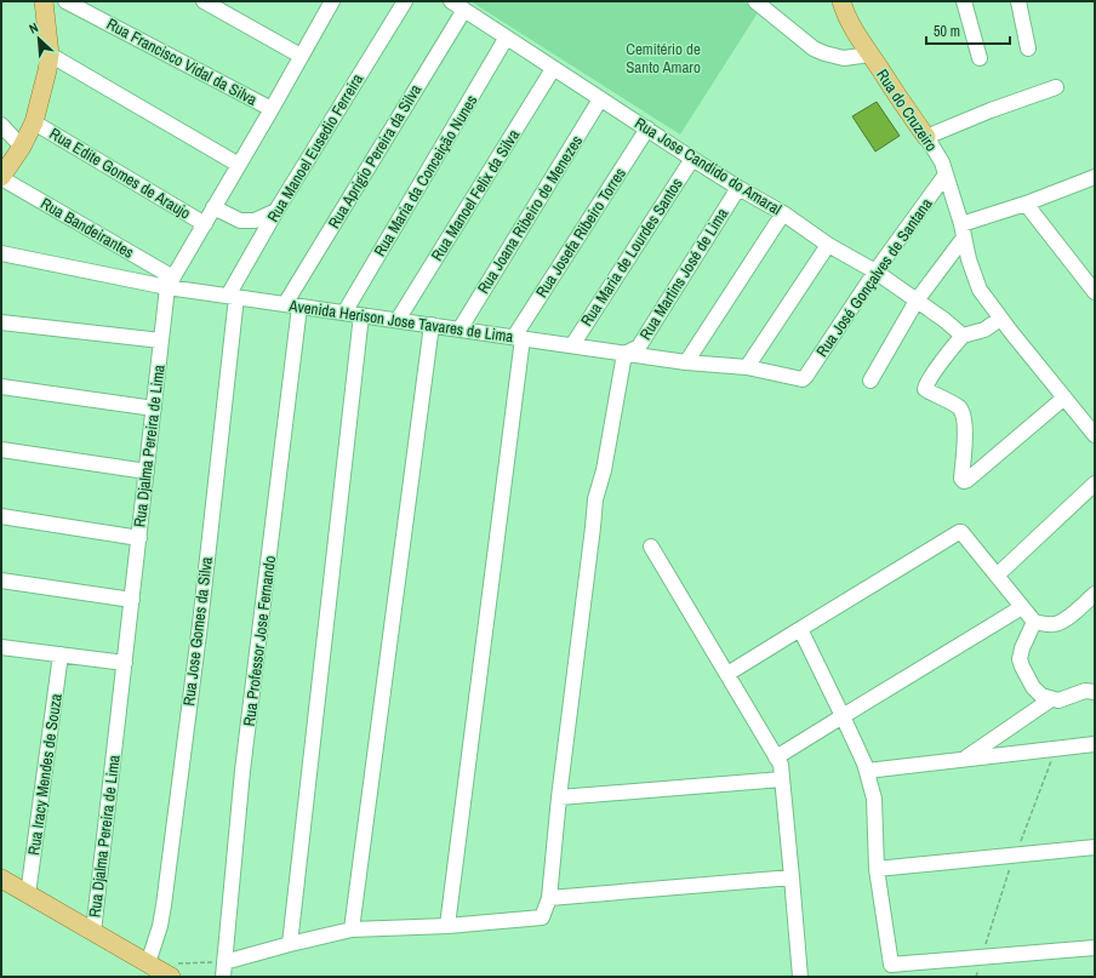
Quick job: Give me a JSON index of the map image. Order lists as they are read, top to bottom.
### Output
{
  "streets": {
    "main road": ["Rua do Cruzeiro"],
    "street": [
      "Rua Francisco Vidal da Silva",
      "Rua Manoel Eusedio Ferreira",
      "Rua Aprigio Pereira da Silva",
      "Rua Jose Candido do Amaral",
      "Rua Edite Gomes de Araujo",
      "Rua Maria da Conceição Nunes",
      "Rua Manoel Felix da Silva",
      "Rua Joana Ribeiro de Menezes",
      "Rua Bandeirantes",
      "Rua Josefa Ribeiro Torres",
      "Rua Maria de Lourdes Santos",
      "Rua Martins José de Lima",
      "Rua José Gonçalves de Santana",
      "Avenida Herison Jose Tavares de Lima",
      "Rua Djalma Pereira de Lima",
      "Rua Jose Gomes da Silva",
      "Rua Professor Jose Fernando",
      "Rua Iracy Mendes de Souza"
    ]
  },
  "crossings": [
    ["Rua Francisco Vidal da Silva", "Rua Djalma Pereira de Lima"],
    ["Rua do Cruzeiro", "Rua José Gonçalves de Santana"],
    ["Rua Manoel Eusedio Ferreira", "Avenida Herison Jose Tavares de Lima"],
    ["Rua Manoel Eusedio Ferreira", "Rua Jose Gomes da Silva"],
    ["Rua Aprigio Pereira da Silva", "Rua Jose Candido do Amaral"],
    ["Rua Aprigio Pereira da Silva", "Avenida Herison Jose Tavares de Lima"],
    ["Rua Jose Candido do Amaral", "Rua Maria da Conceição Nunes"],
    ["Rua Jose Candido do Amaral", "Rua Manoel Felix da Silva"],
    ["Rua Jose Candido do Amaral", "Rua Joana Ribeiro de Menezes"],
    ["Rua Jose Candido do Amaral", "Rua Josefa Ribeiro Torres"],
    ["Rua Jose Candido do Amaral", "Rua Maria de Lourdes Santos"],
    ["Rua Jose Candido do Amaral", "Rua Martins José de Lima"],
    ["Rua Jose Candido do Amaral", "Rua José Gonçalves de Santana"],
    ["Rua Edite Gomes de Araujo", "Rua Djalma Pereira de Lima"],
    ["Rua Maria da Conceição Nunes", "Avenida Herison Jose Tavares de Lima"],
    ["Rua Manoel Felix da Silva", "Avenida Herison Jose Tavares de Lima"],
    ["Rua Joana Ribeiro de Menezes", "Avenida Herison Jose Tavares de Lima"],
    ["Rua Bandeirantes", "Avenida Herison Jose Tavares de Lima"],
    ["Rua Bandeirantes", "Rua Djalma Pereira de Lima"],
    ["Rua Josefa Ribeiro Torres", "Avenida Herison Jose Tavares de Lima"],
    ["Rua Maria de Lourdes Santos", "Avenida Herison Jose Tavares de Lima"],
    ["Rua Martins José de Lima", "Avenida Herison Jose Tavares de Lima"],
    ["Rua José Gonçalves de Santana", "Avenida Herison Jose Tavares de Lima"],
    ["Avenida Herison Jose Tavares de Lima", "Rua Djalma Pereira de Lima"],
    ["Avenida Herison Jose Tavares de Lima", "Rua Jose Gomes da Silva"],
    ["Avenida Herison Jose Tavares de Lima", "Rua Professor Jose Fernando"]
  ],
  "parks": ["Cemitério de Santo Amaro"],
  "scale_bar": "50 m",
  "north": "top left"
}
